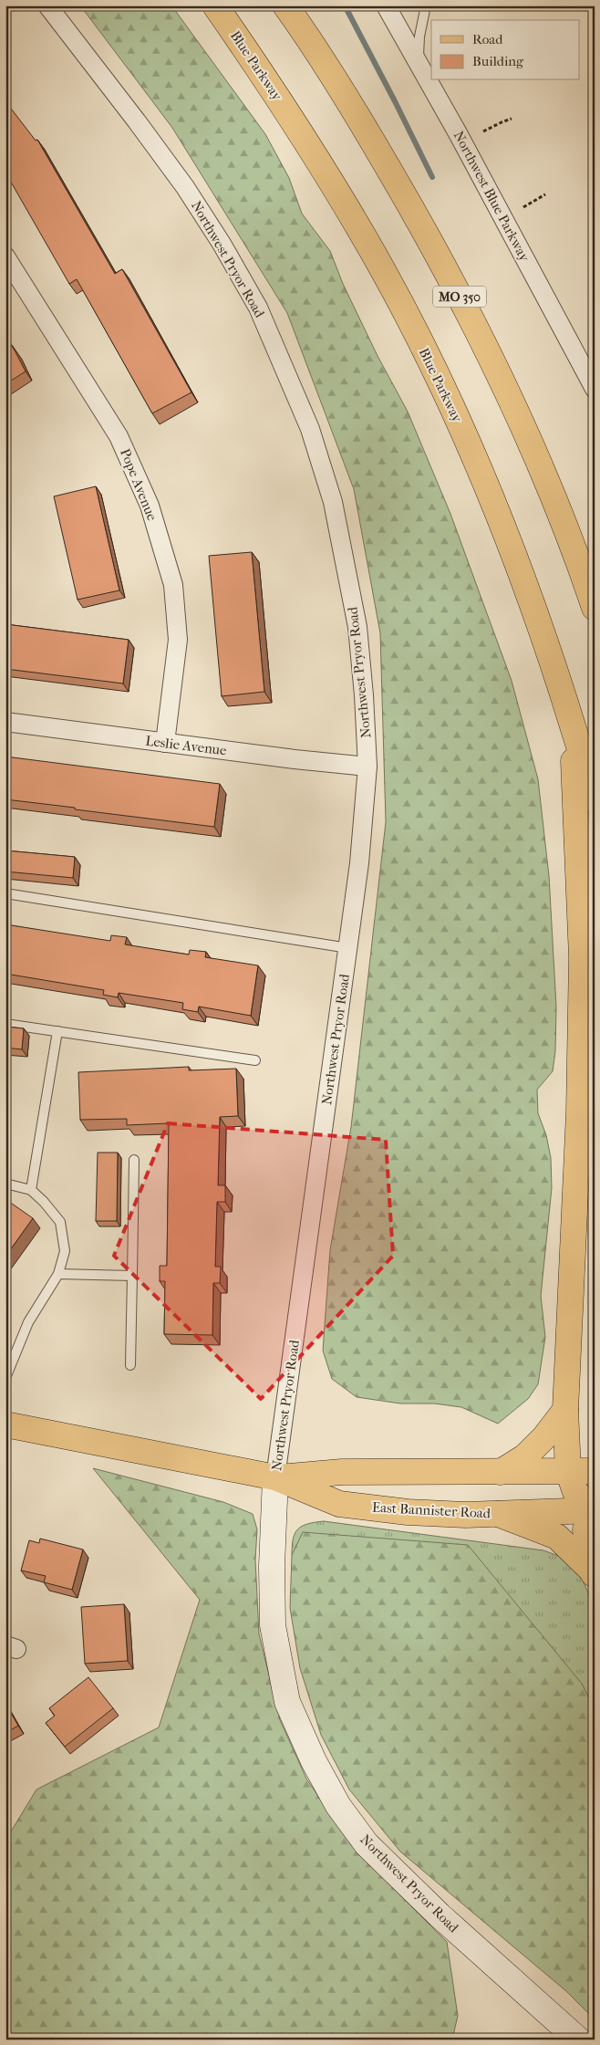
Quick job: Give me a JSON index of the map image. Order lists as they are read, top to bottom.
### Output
{
  "streets": {
    "main road": [
      "Blue Parkway",
      "Northwest Pryor Road",
      "MO 350",
      "East Bannister Road"
    ],
    "street": ["Northwest Blue Parkway", "Pope Avenue", "Leslie Avenue"]
  },
  "crossings": [
    ["Northwest Pryor Road", "Leslie Avenue"],
    ["Northwest Pryor Road", "East Bannister Road"],
    ["Pope Avenue", "Leslie Avenue"]
  ],
  "legend": ["Road", "Building"]
}
